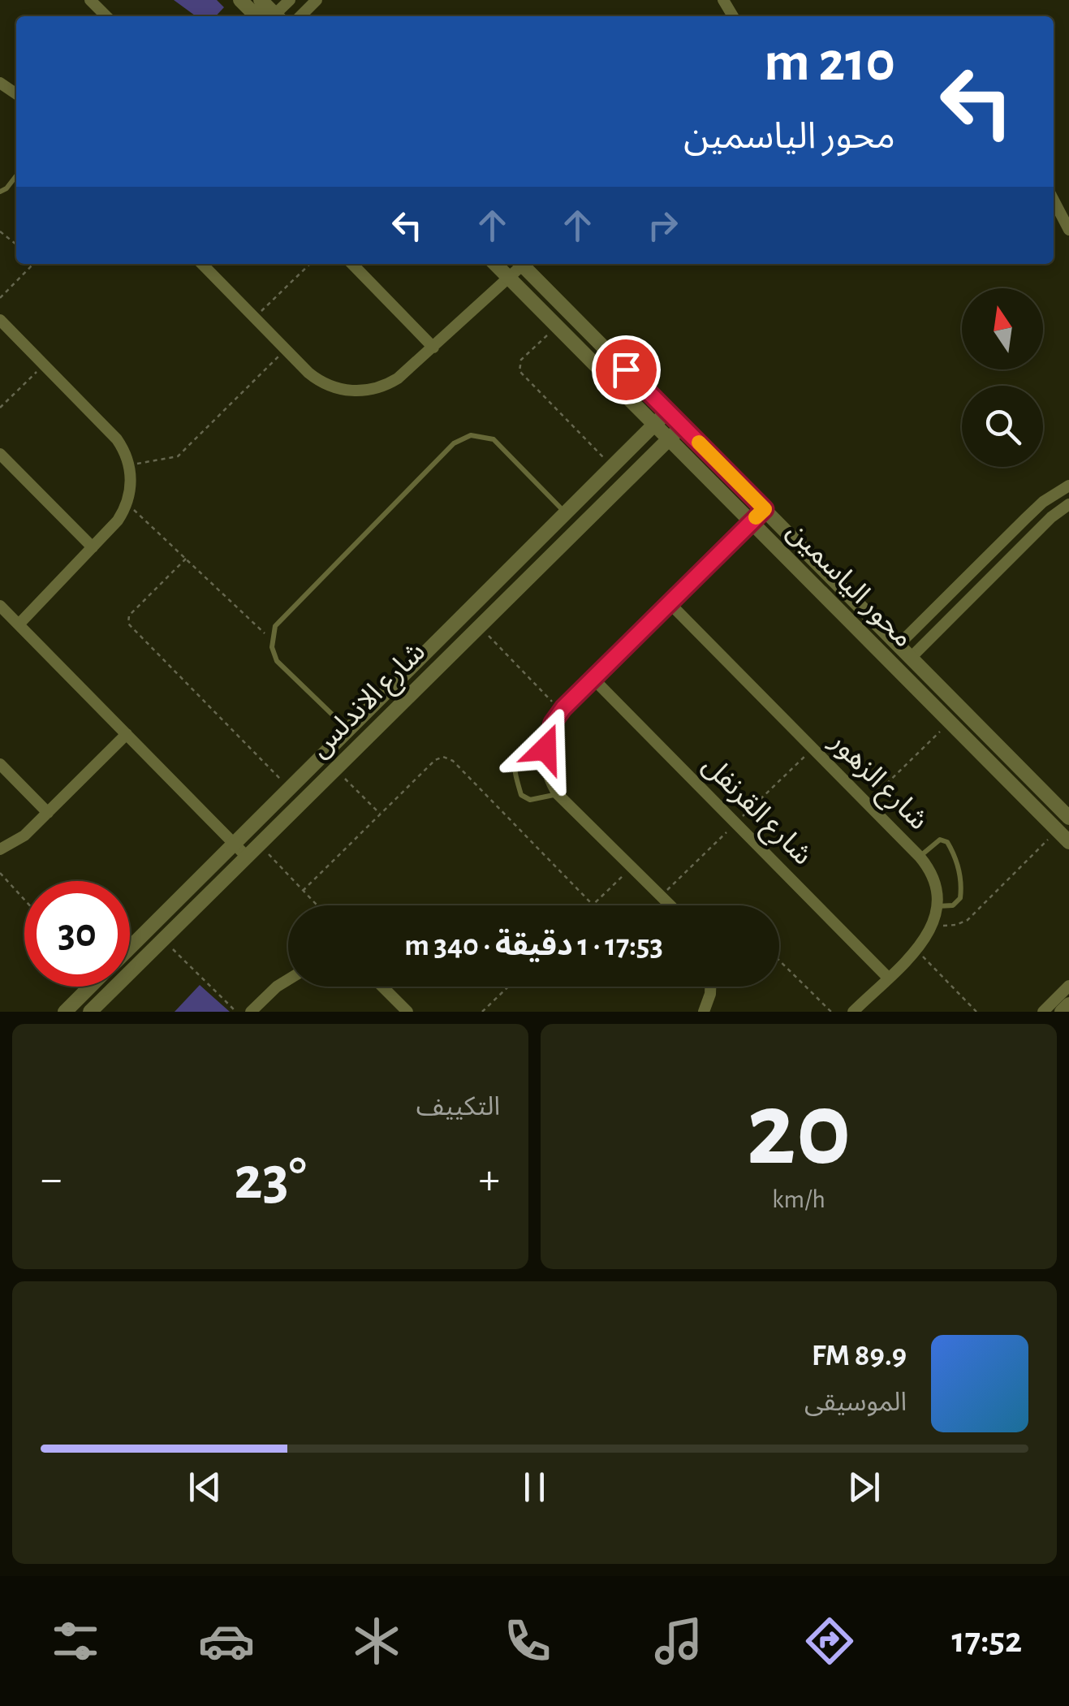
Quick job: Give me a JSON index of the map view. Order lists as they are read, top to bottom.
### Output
{
  "streets": {
    "street": [
      "محور الياسمين",
      "شارع الاندلس",
      "شارع الزهور",
      "شارع القرنفل"
    ]
  },
  "crossings": [
    ["محور الياسمين", "شارع الاندلس"],
    ["شارع الزهور", "شارع القرنفل"]
  ],
  "north": "top",
  "page": {
    "turn": ["210 m", "محور الياسمين"],
    "limit": "30",
    "trip": "17:53 · 1 دقيقة · 340 m",
    "tile": [
      ["20", "km/h"],
      "التكييف"
    ],
    "heat": ["−", "23°", "+"],
    "song": ["89.9 FM", "الموسيقى"],
    "tabs": "17:52"
  }
}
